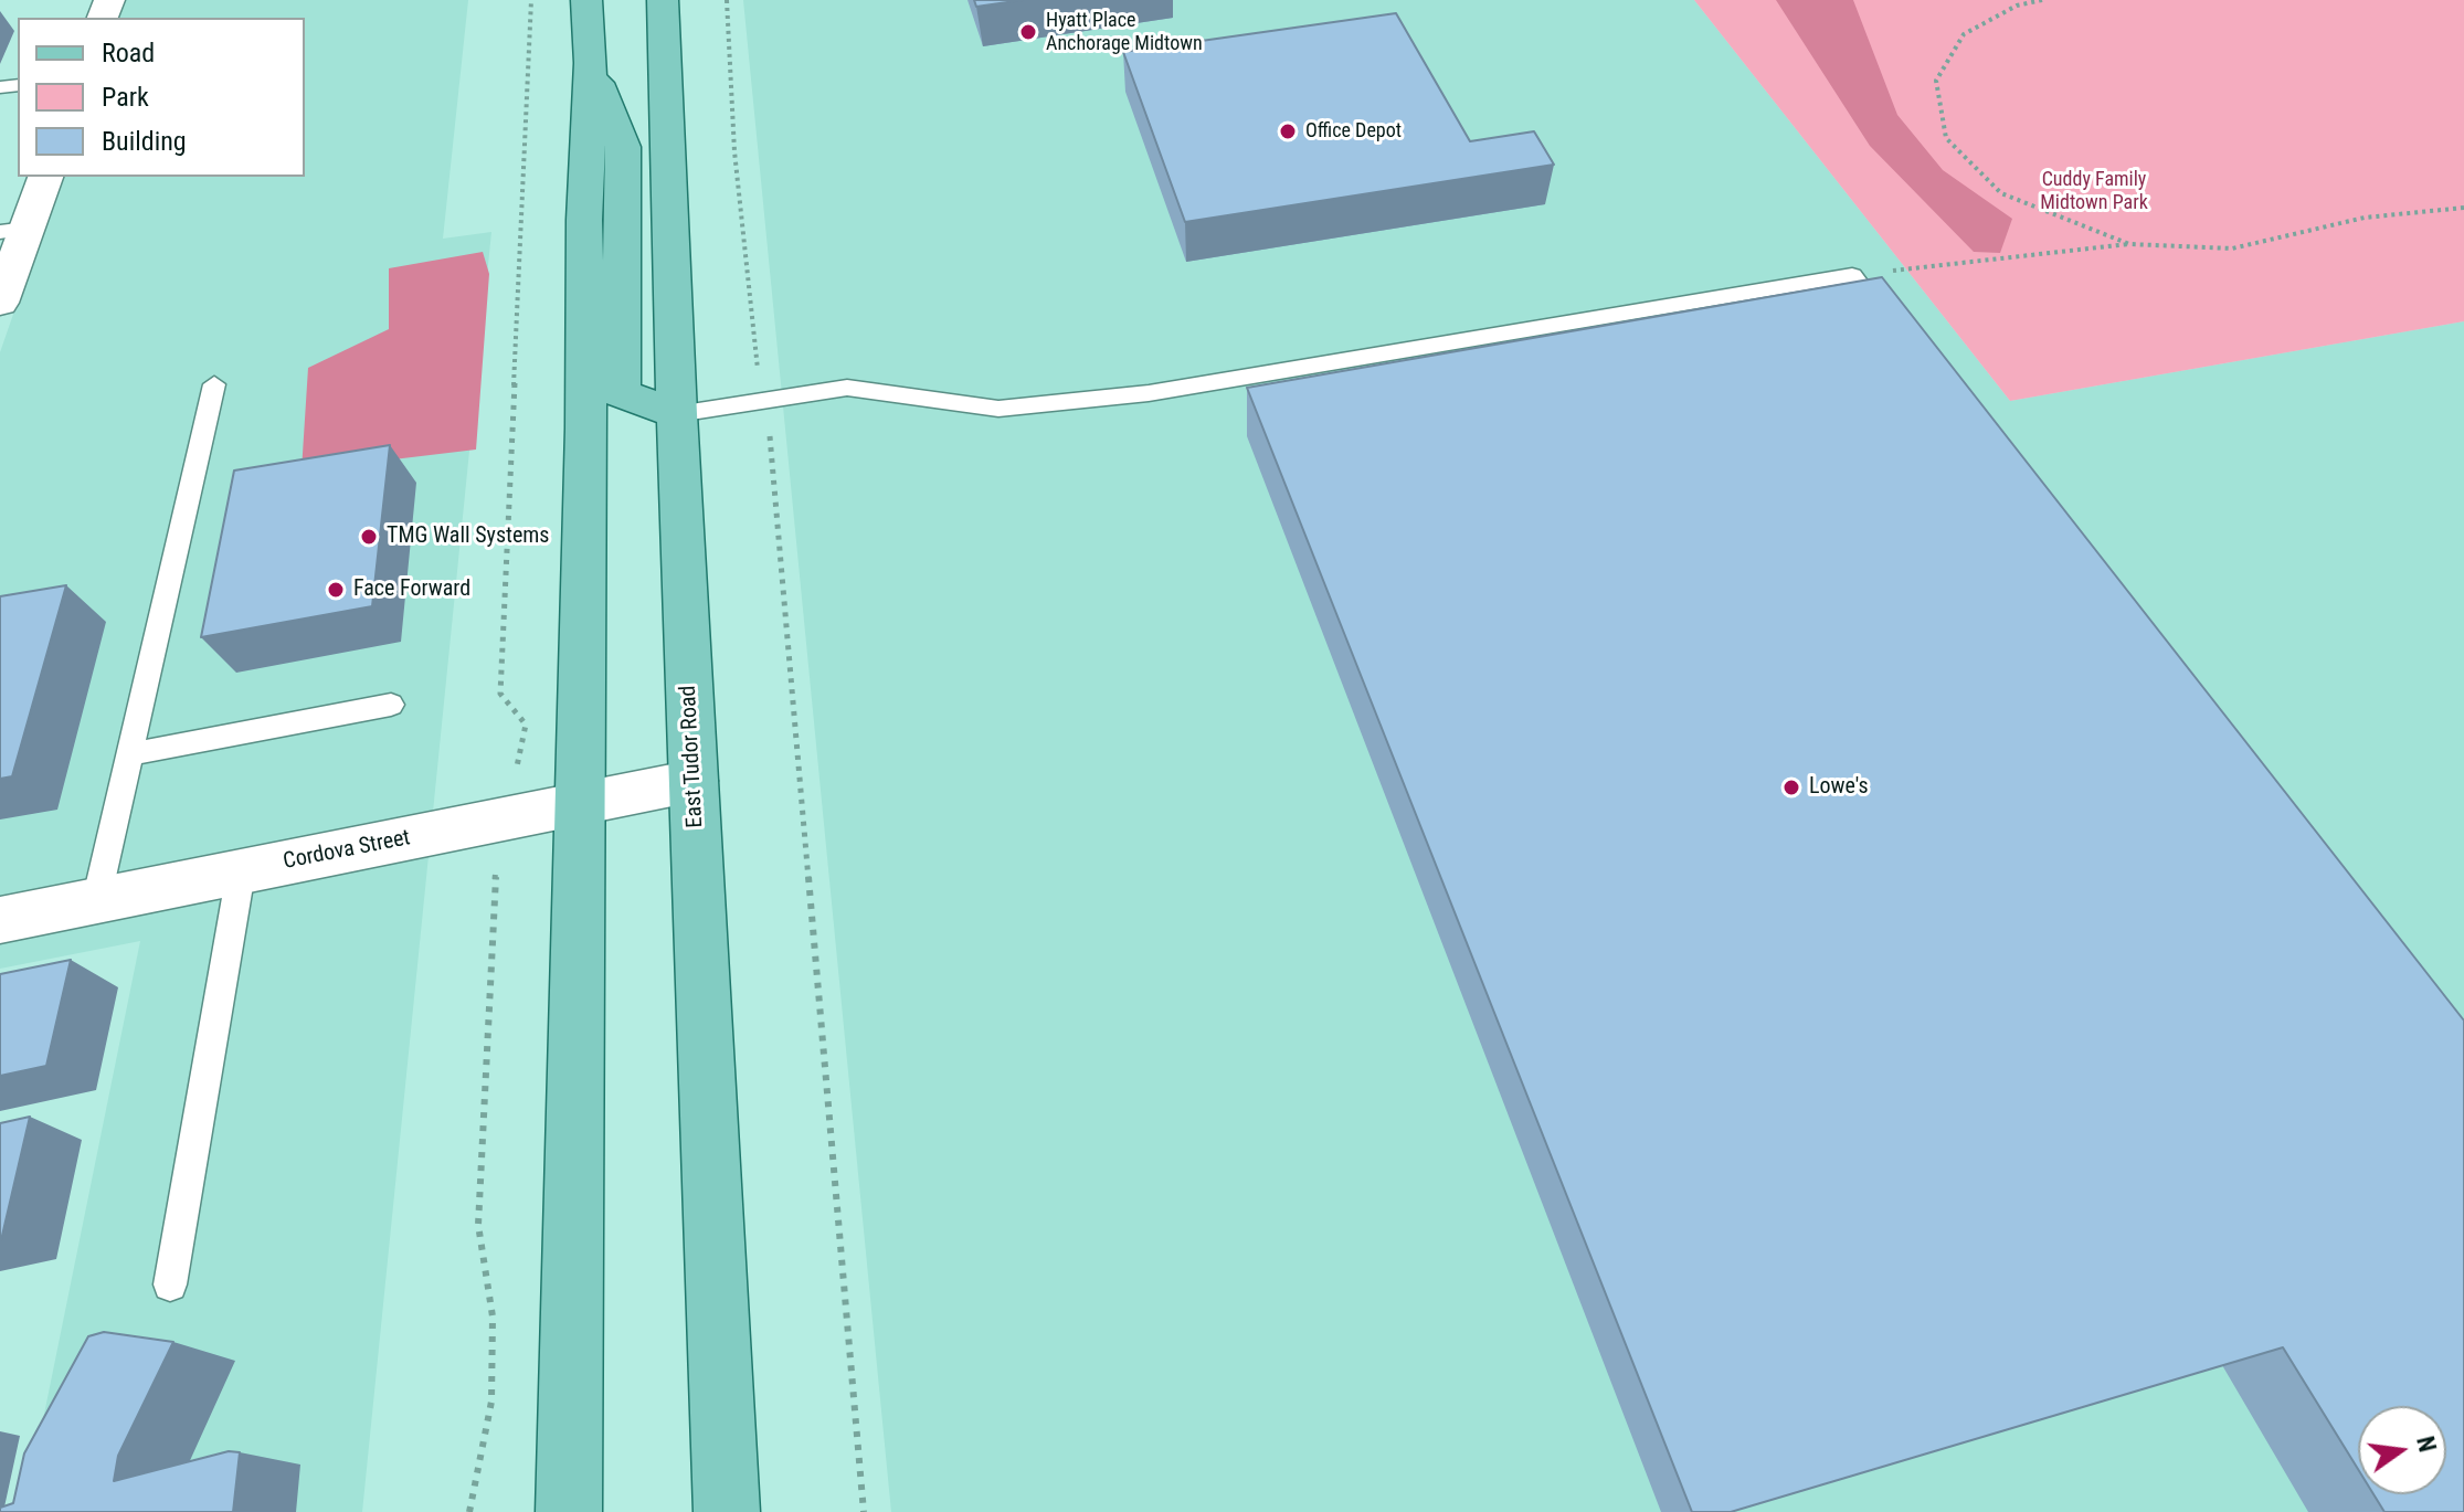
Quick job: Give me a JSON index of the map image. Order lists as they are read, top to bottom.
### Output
{
  "streets": {
    "main road": ["East Tudor Road"],
    "street": ["Cordova Street"]
  },
  "crossings": [
    ["East Tudor Road", "Cordova Street"]
  ],
  "parks": ["Cuddy Family Midtown Park"],
  "places": [
    "Hyatt Place Anchorage Midtown",
    "Office Depot",
    "TMG Wall Systems",
    "Face Forward",
    "Lowe's"
  ],
  "legend": ["Road", "Park", "Building"],
  "north": "right"
}
